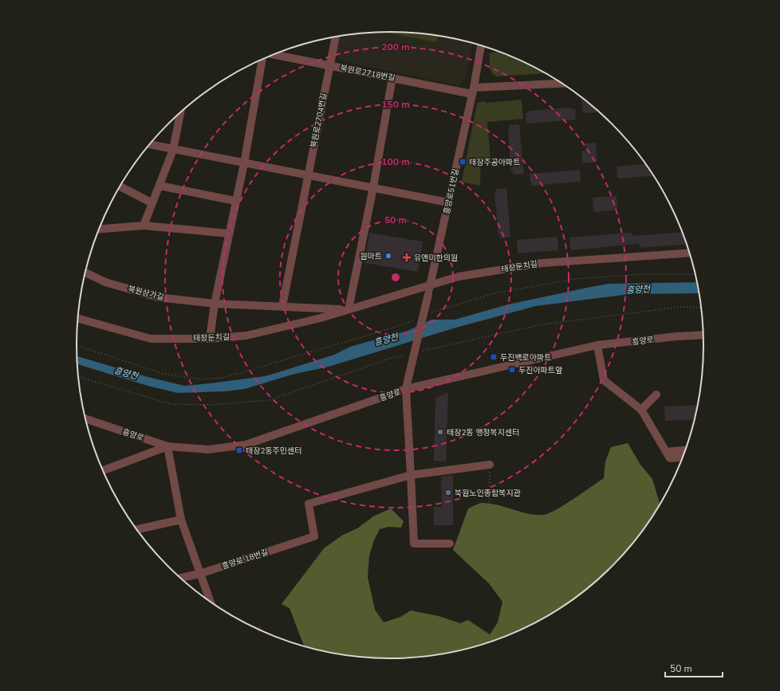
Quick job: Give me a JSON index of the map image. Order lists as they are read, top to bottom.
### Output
{
  "streets": {
    "street": [
      "북원로2718번길",
      "북원로2704번길",
      "흥양로51번길",
      "태장둔치길",
      "북원상가길",
      "흥양로",
      "흥양로 18번길"
    ]
  },
  "crossings": [
    ["북원로2718번길", "북원로2704번길"],
    ["북원로2718번길", "흥양로51번길"],
    ["흥양로51번길", "태장둔치길"],
    ["흥양로51번길", "흥양로"],
    ["태장둔치길", "북원상가길"]
  ],
  "water": ["흥양천"],
  "places": {
    "transit": [
      "태장주공아파트",
      "두진백로아파트",
      "두진아파트앞",
      "태장2동주민센터"
    ],
    "other": ["원마트", "태장2동 행정복지센터", "북원노인종합복지관"],
    "health": ["유앤미한의원"]
  },
  "scale_bar": "50 m",
  "rings": [
    "200 m",
    "150 m",
    "100 m",
    "50 m"
  ]
}
